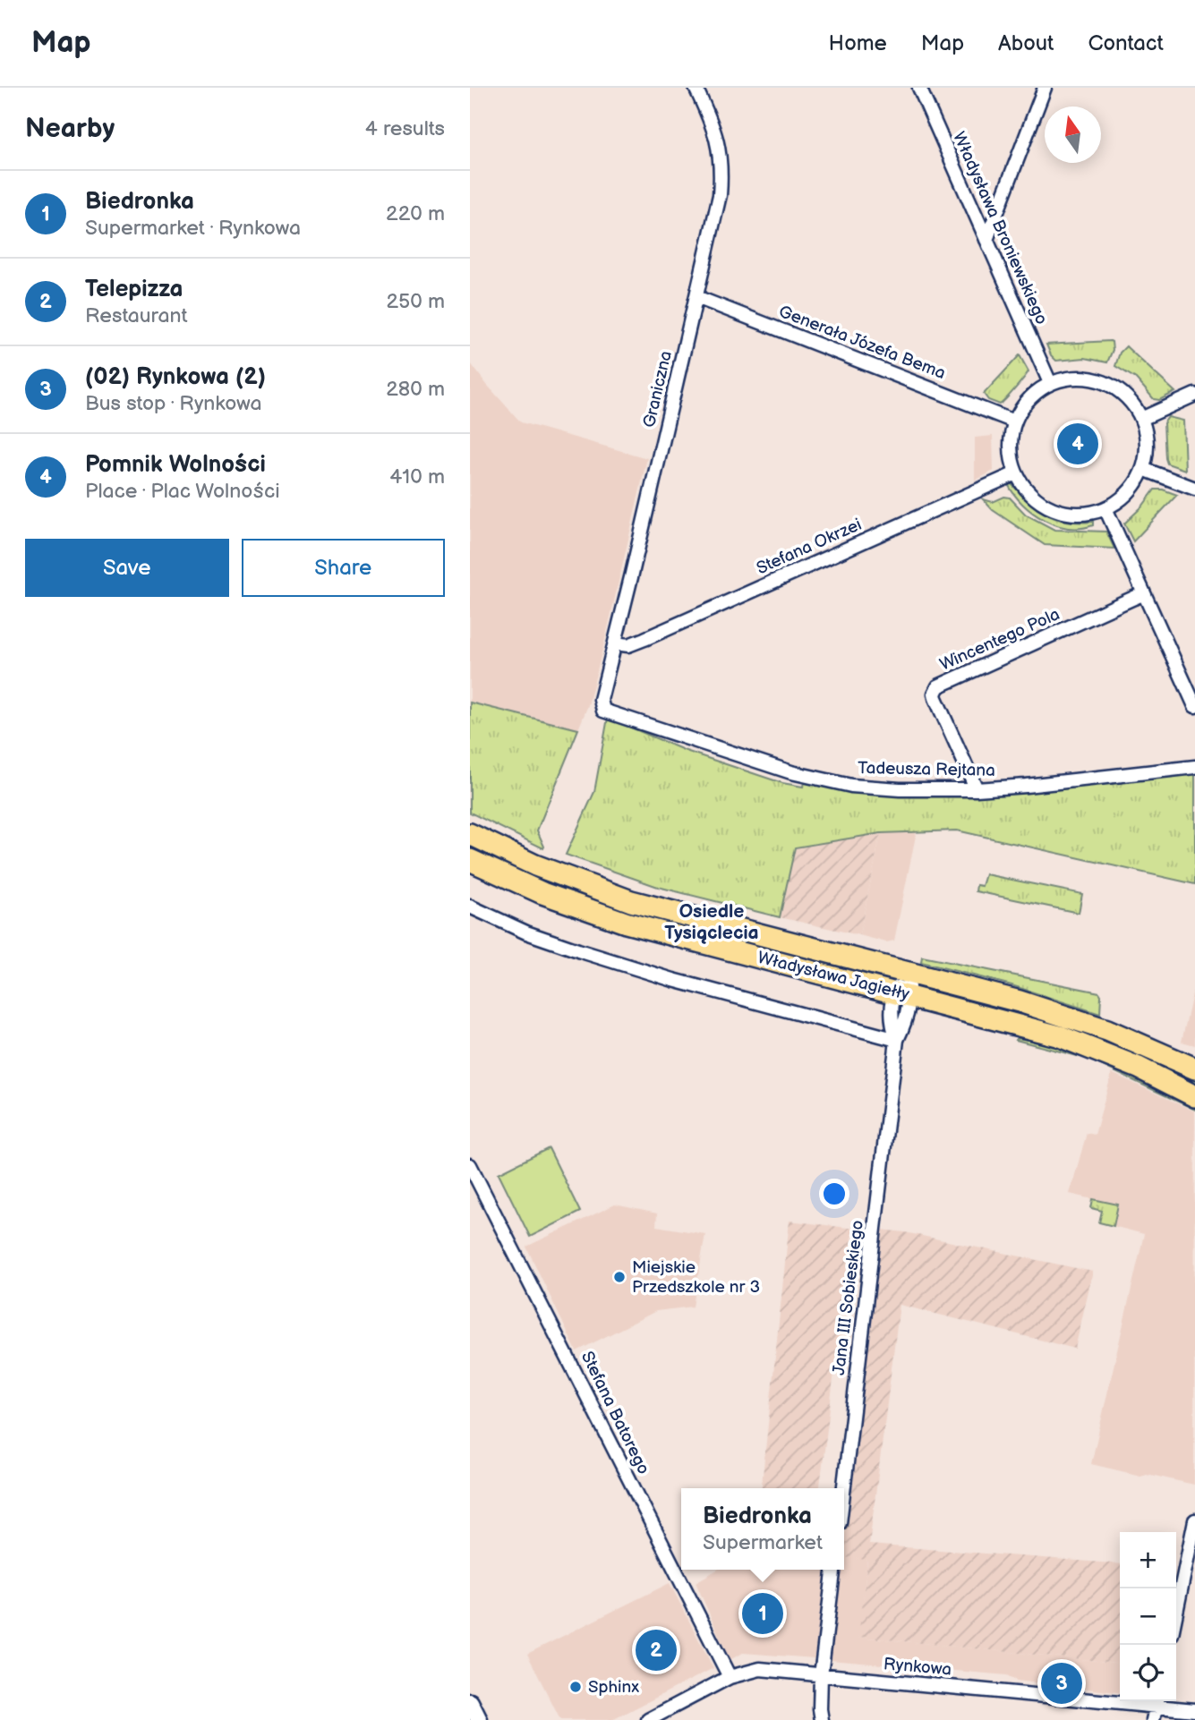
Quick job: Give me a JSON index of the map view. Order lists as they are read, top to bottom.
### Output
{
  "streets": {
    "main road": ["Władysława Jagiełły"],
    "street": [
      "Władysława Broniewskiego",
      "Generała Józefa Bema",
      "Graniczna",
      "Stefana Okrzei",
      "Wincentego Pola",
      "Tadeusza Rejtana",
      "Jana III Sobieskiego",
      "Stefana Batorego",
      "Rynkowa"
    ]
  },
  "crossings": [
    ["Władysława Broniewskiego", "Generała Józefa Bema"],
    ["Władysława Broniewskiego", "Stefana Okrzei"],
    ["Generała Józefa Bema", "Graniczna"],
    ["Generała Józefa Bema", "Stefana Okrzei"],
    ["Graniczna", "Stefana Okrzei"],
    ["Graniczna", "Tadeusza Rejtana"],
    ["Wincentego Pola", "Tadeusza Rejtana"],
    ["Władysława Jagiełły", "Jana III Sobieskiego"],
    ["Stefana Batorego", "Rynkowa"]
  ],
  "districts": ["Osiedle Tysiąclecia"],
  "places": ["Miejskie Przedszkole nr 3", "Sphinx"],
  "north": "top",
  "page": {
    "header": "Map",
    "nav": [
      "Home",
      "Map",
      "About",
      "Contact"
    ],
    "heading": ["Nearby", "4 results"],
    "list": [
      {
        "mark": "1",
        "name": "Biedronka",
        "note": "Supermarket · Rynkowa",
        "value": "220 m"
      },
      {
        "mark": "2",
        "name": "Telepizza",
        "note": "Restaurant",
        "value": "250 m"
      },
      {
        "mark": "3",
        "name": "(02) Rynkowa (2)",
        "note": "Bus stop · Rynkowa",
        "value": "280 m"
      },
      {
        "mark": "4",
        "name": "Pomnik Wolności",
        "note": "Place · Plac Wolności",
        "value": "410 m"
      }
    ],
    "pins": [
      "4",
      "1",
      "2",
      "3"
    ],
    "buttons": ["Save", "Share"],
    "popup": ["Biedronka", "Supermarket"],
    "map_buttons": ["+", "−"]
  }
}
